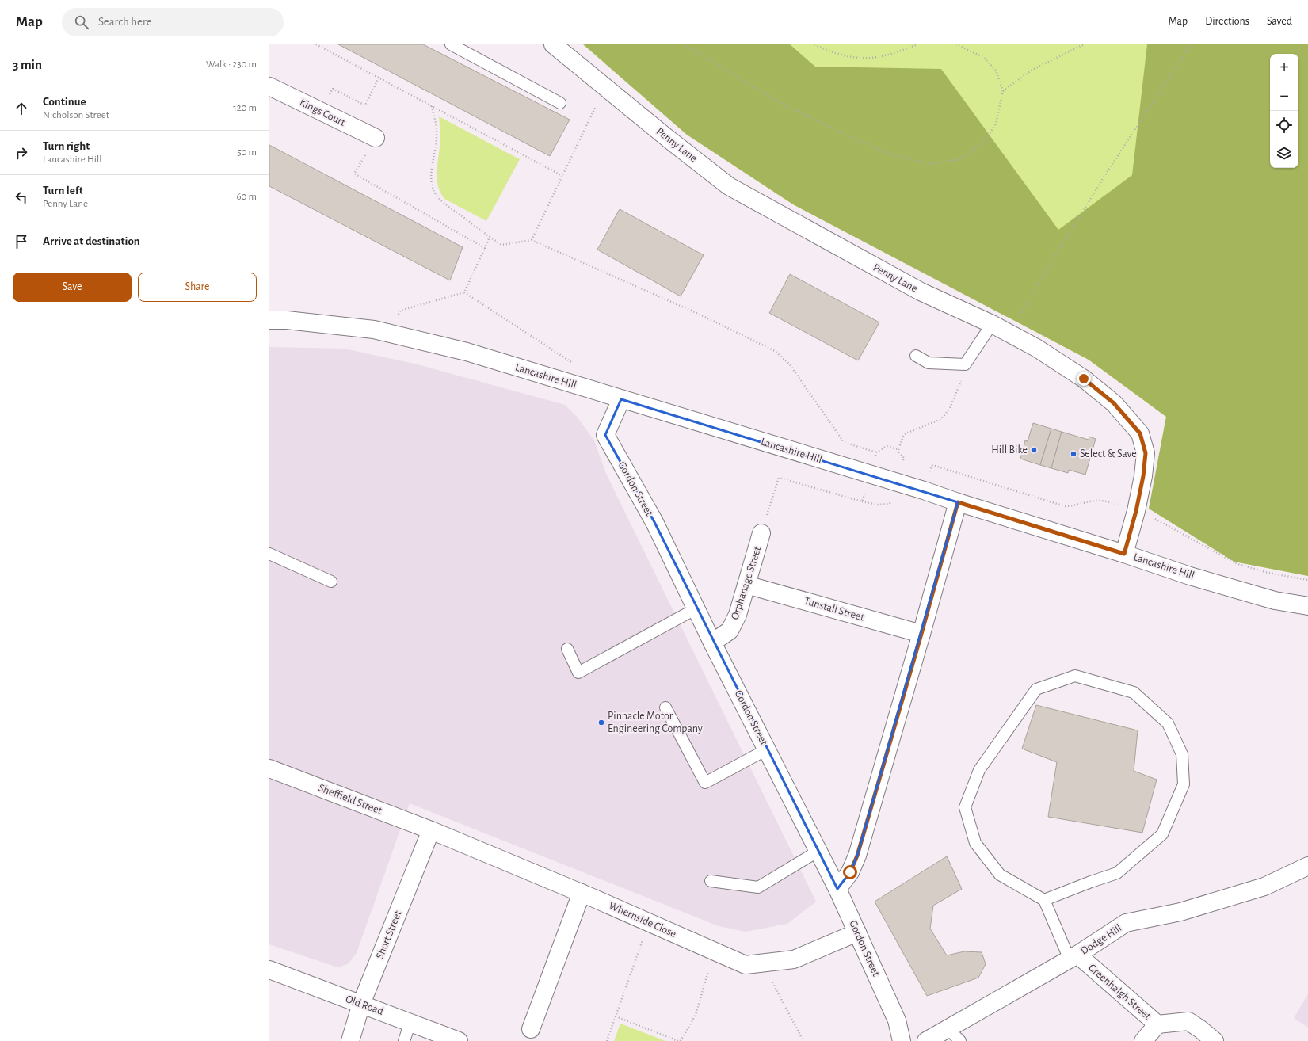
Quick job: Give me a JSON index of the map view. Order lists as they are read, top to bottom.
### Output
{
  "streets": {
    "street": [
      "Kings Court",
      "Penny Lane",
      "Lancashire Hill",
      "Gordon Street",
      "Orphanage Street",
      "Tunstall Street",
      "Sheffield Street",
      "Whernside Close",
      "Short Street",
      "Dodge Hill",
      "Greenhalgh Street",
      "Old Road"
    ]
  },
  "crossings": [
    ["Penny Lane", "Lancashire Hill"],
    ["Lancashire Hill", "Gordon Street"],
    ["Gordon Street", "Orphanage Street"],
    ["Gordon Street", "Whernside Close"],
    ["Orphanage Street", "Tunstall Street"],
    ["Sheffield Street", "Whernside Close"],
    ["Sheffield Street", "Short Street"],
    ["Whernside Close", "Short Street"],
    ["Short Street", "Old Road"],
    ["Dodge Hill", "Greenhalgh Street"]
  ],
  "places": ["Hill Bike", "Select & Save", "Pinnacle Motor Engineering Company"],
  "page": {
    "header": "Map",
    "search": "Search here",
    "nav": ["Map", "Directions", "Saved"],
    "heading": ["3 min", "Walk · 230 m"],
    "map_buttons": ["+", "−"],
    "list": [
      ["Continue", "Nicholson Street", "120 m"],
      ["Turn right", "Lancashire Hill", "50 m"],
      ["Turn left", "Penny Lane", "60 m"],
      "Arrive at destination"
    ],
    "buttons": ["Save", "Share"]
  }
}
